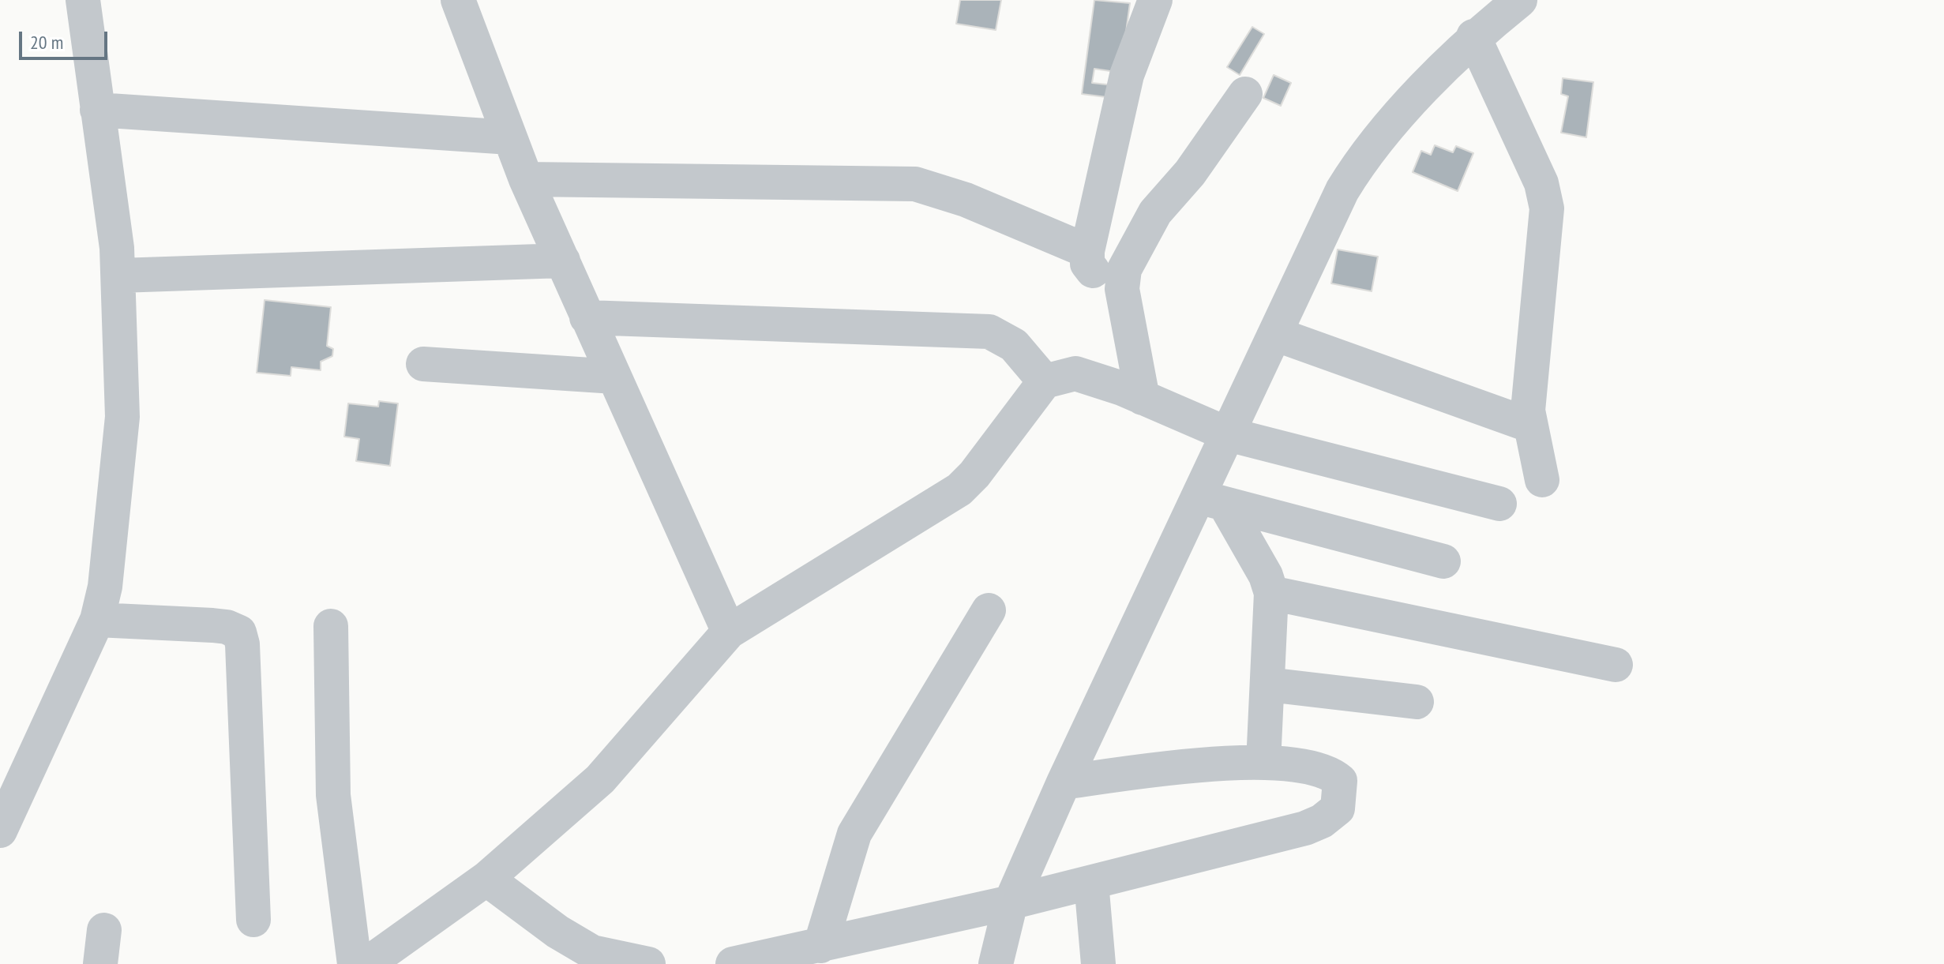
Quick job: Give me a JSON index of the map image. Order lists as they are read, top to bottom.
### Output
{
  "scale_bar": "20 m"
}
